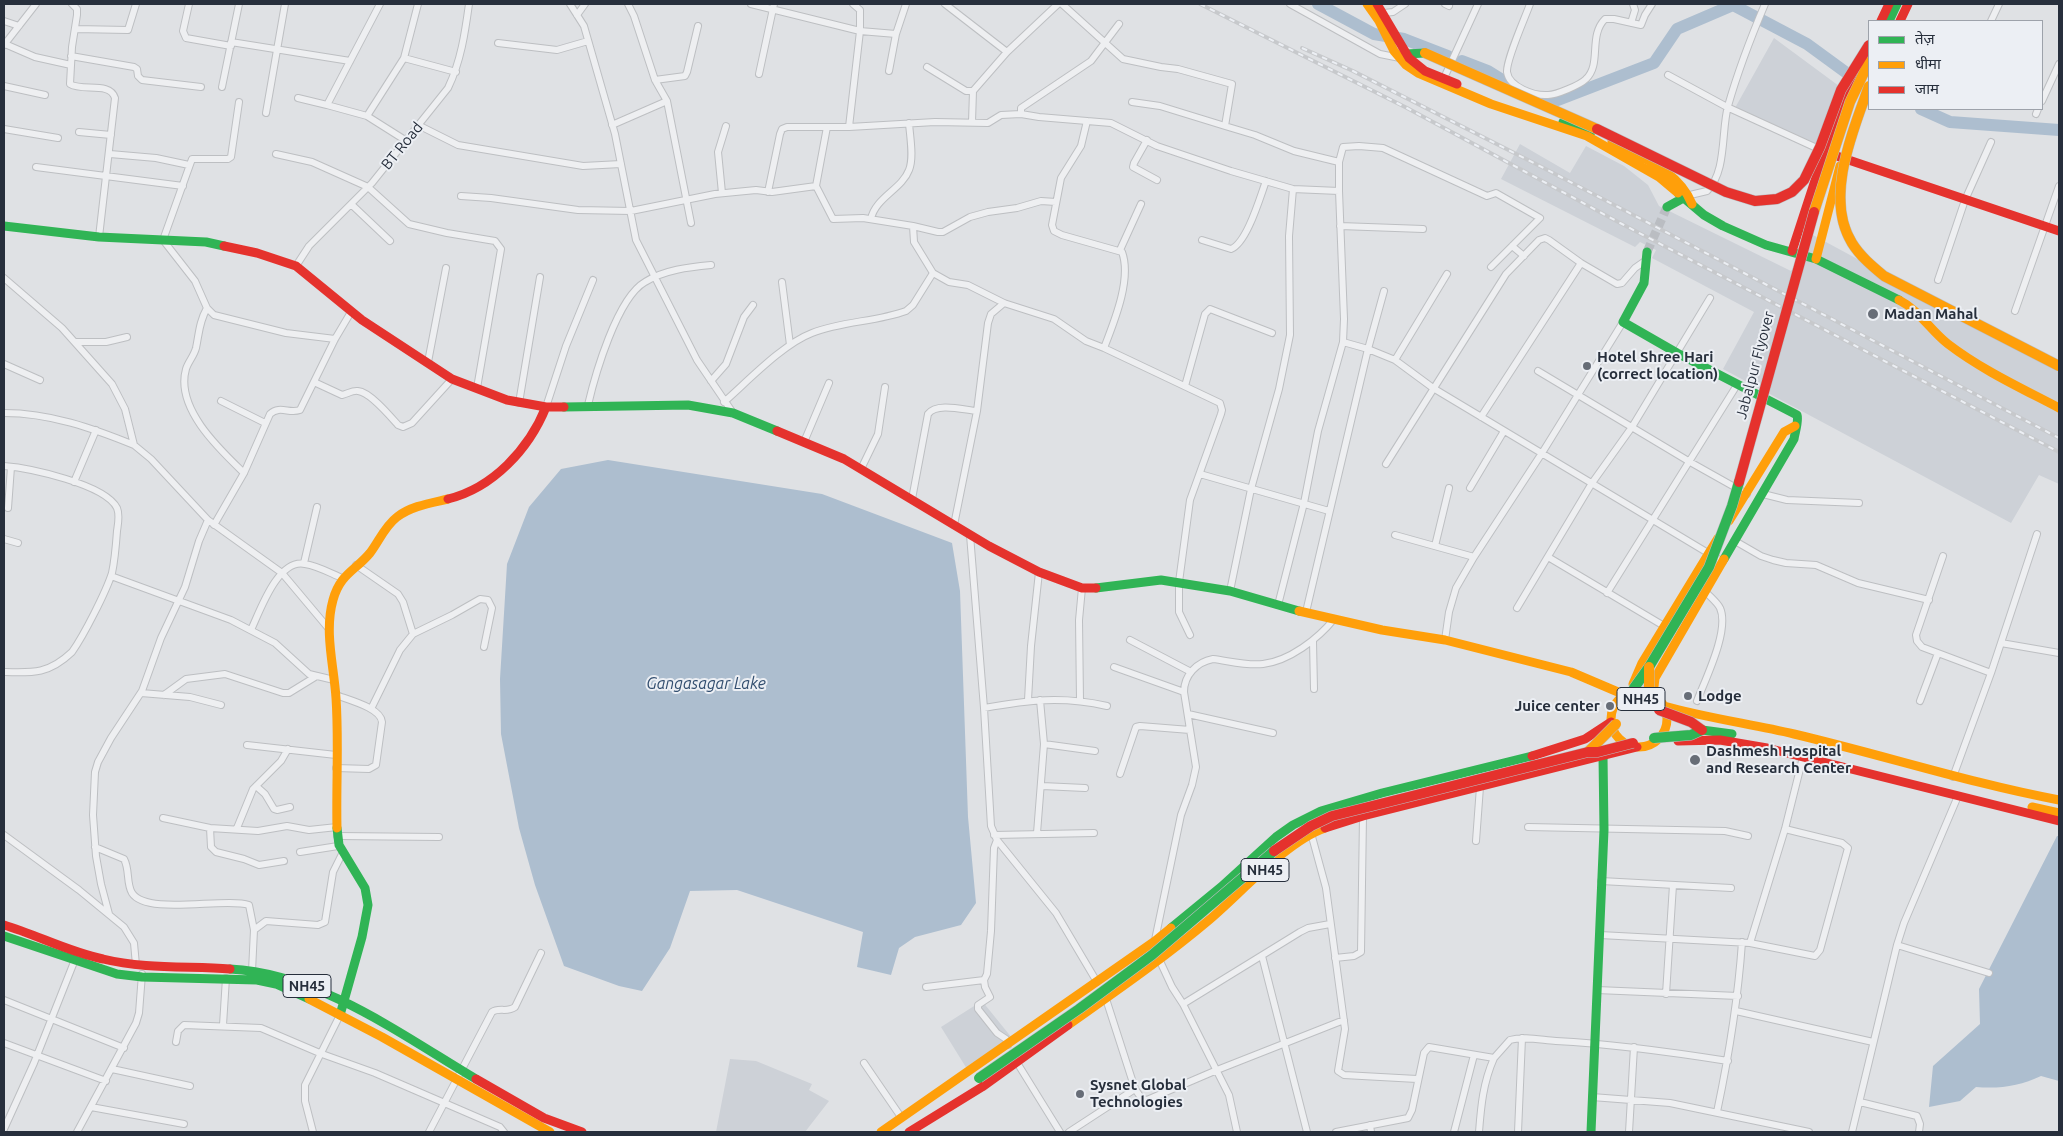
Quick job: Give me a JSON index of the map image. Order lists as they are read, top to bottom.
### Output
{
  "streets": {
    "main road": ["Jabalpur Flyover", "NH45"],
    "street": ["BT Road"]
  },
  "crossings": [
    ["Jabalpur Flyover", "NH45"]
  ],
  "water": ["Gangasagar Lake"],
  "places": [
    "Madan Mahal",
    "Hotel Shree Hari (correct location)",
    "Lodge",
    "Juice center",
    "Dashmesh Hospital and Research Center",
    "Sysnet Global Technologies"
  ],
  "legend": ["तेज़", "धीमा", "जाम"]
}
